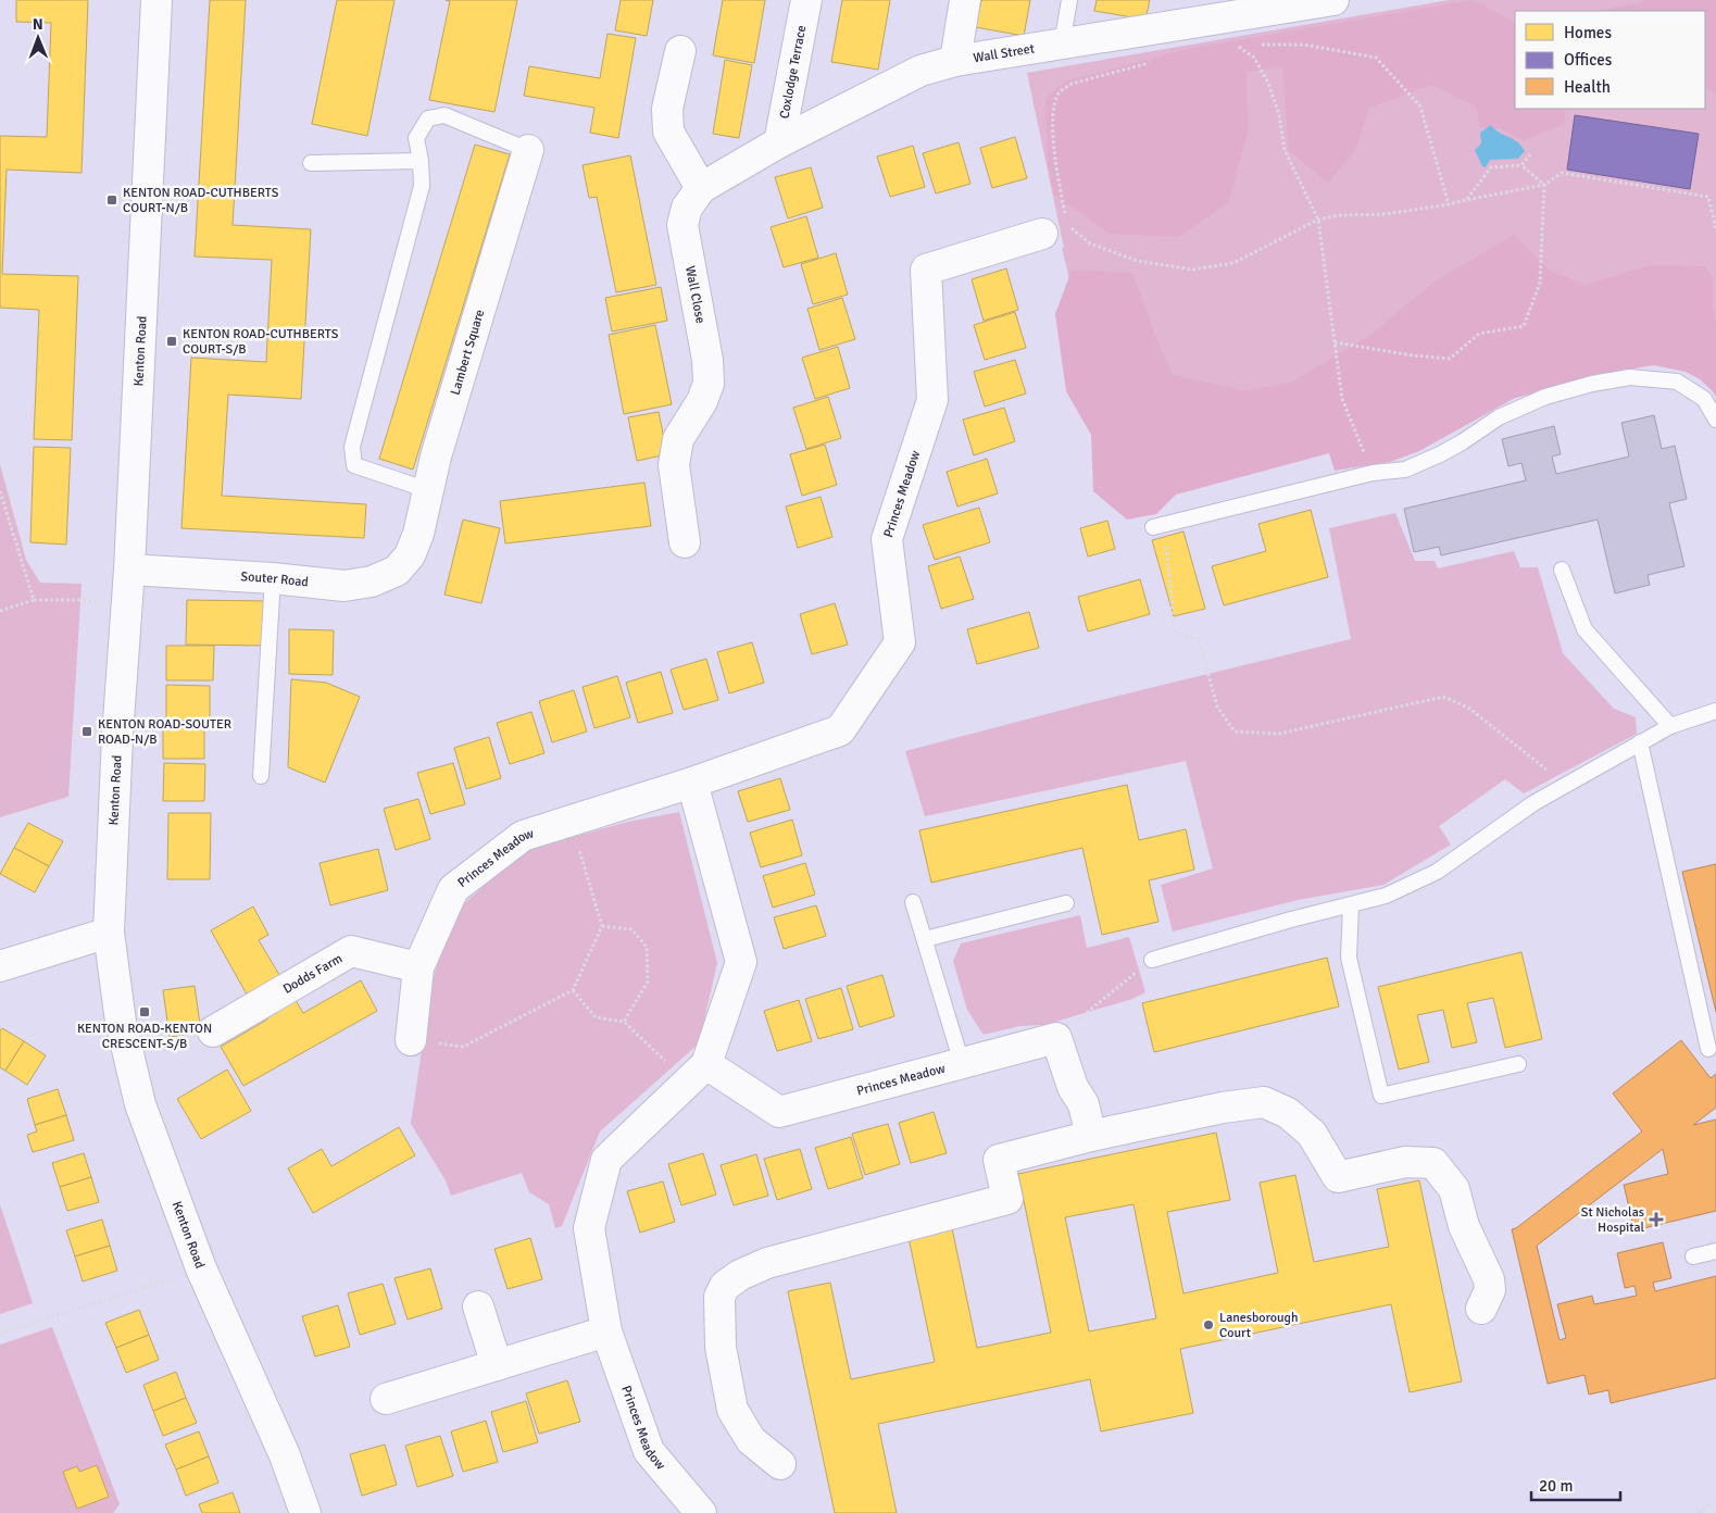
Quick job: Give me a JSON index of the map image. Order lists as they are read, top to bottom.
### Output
{
  "streets": {
    "street": [
      "Wall Street",
      "Coxlodge Terrace",
      "Wall Close",
      "Kenton Road",
      "Lambert Square",
      "Princes Meadow",
      "Souter Road",
      "Dodds Farm"
    ]
  },
  "crossings": [
    ["Wall Street", "Coxlodge Terrace"],
    ["Wall Street", "Wall Close"],
    ["Kenton Road", "Souter Road"],
    ["Lambert Square", "Souter Road"],
    ["Princes Meadow", "Dodds Farm"]
  ],
  "places": {
    "transit": [
      "KENTON ROAD-CUTHBERTS COURT-N/B",
      "KENTON ROAD-CUTHBERTS COURT-S/B",
      "KENTON ROAD-SOUTER ROAD-N/B",
      "KENTON ROAD-KENTON CRESCENT-S/B"
    ],
    "health": ["St Nicholas Hospital"],
    "other": ["Lanesborough Court"]
  },
  "legend": ["Homes", "Offices", "Health"],
  "scale_bar": "20 m",
  "north": "top"
}
